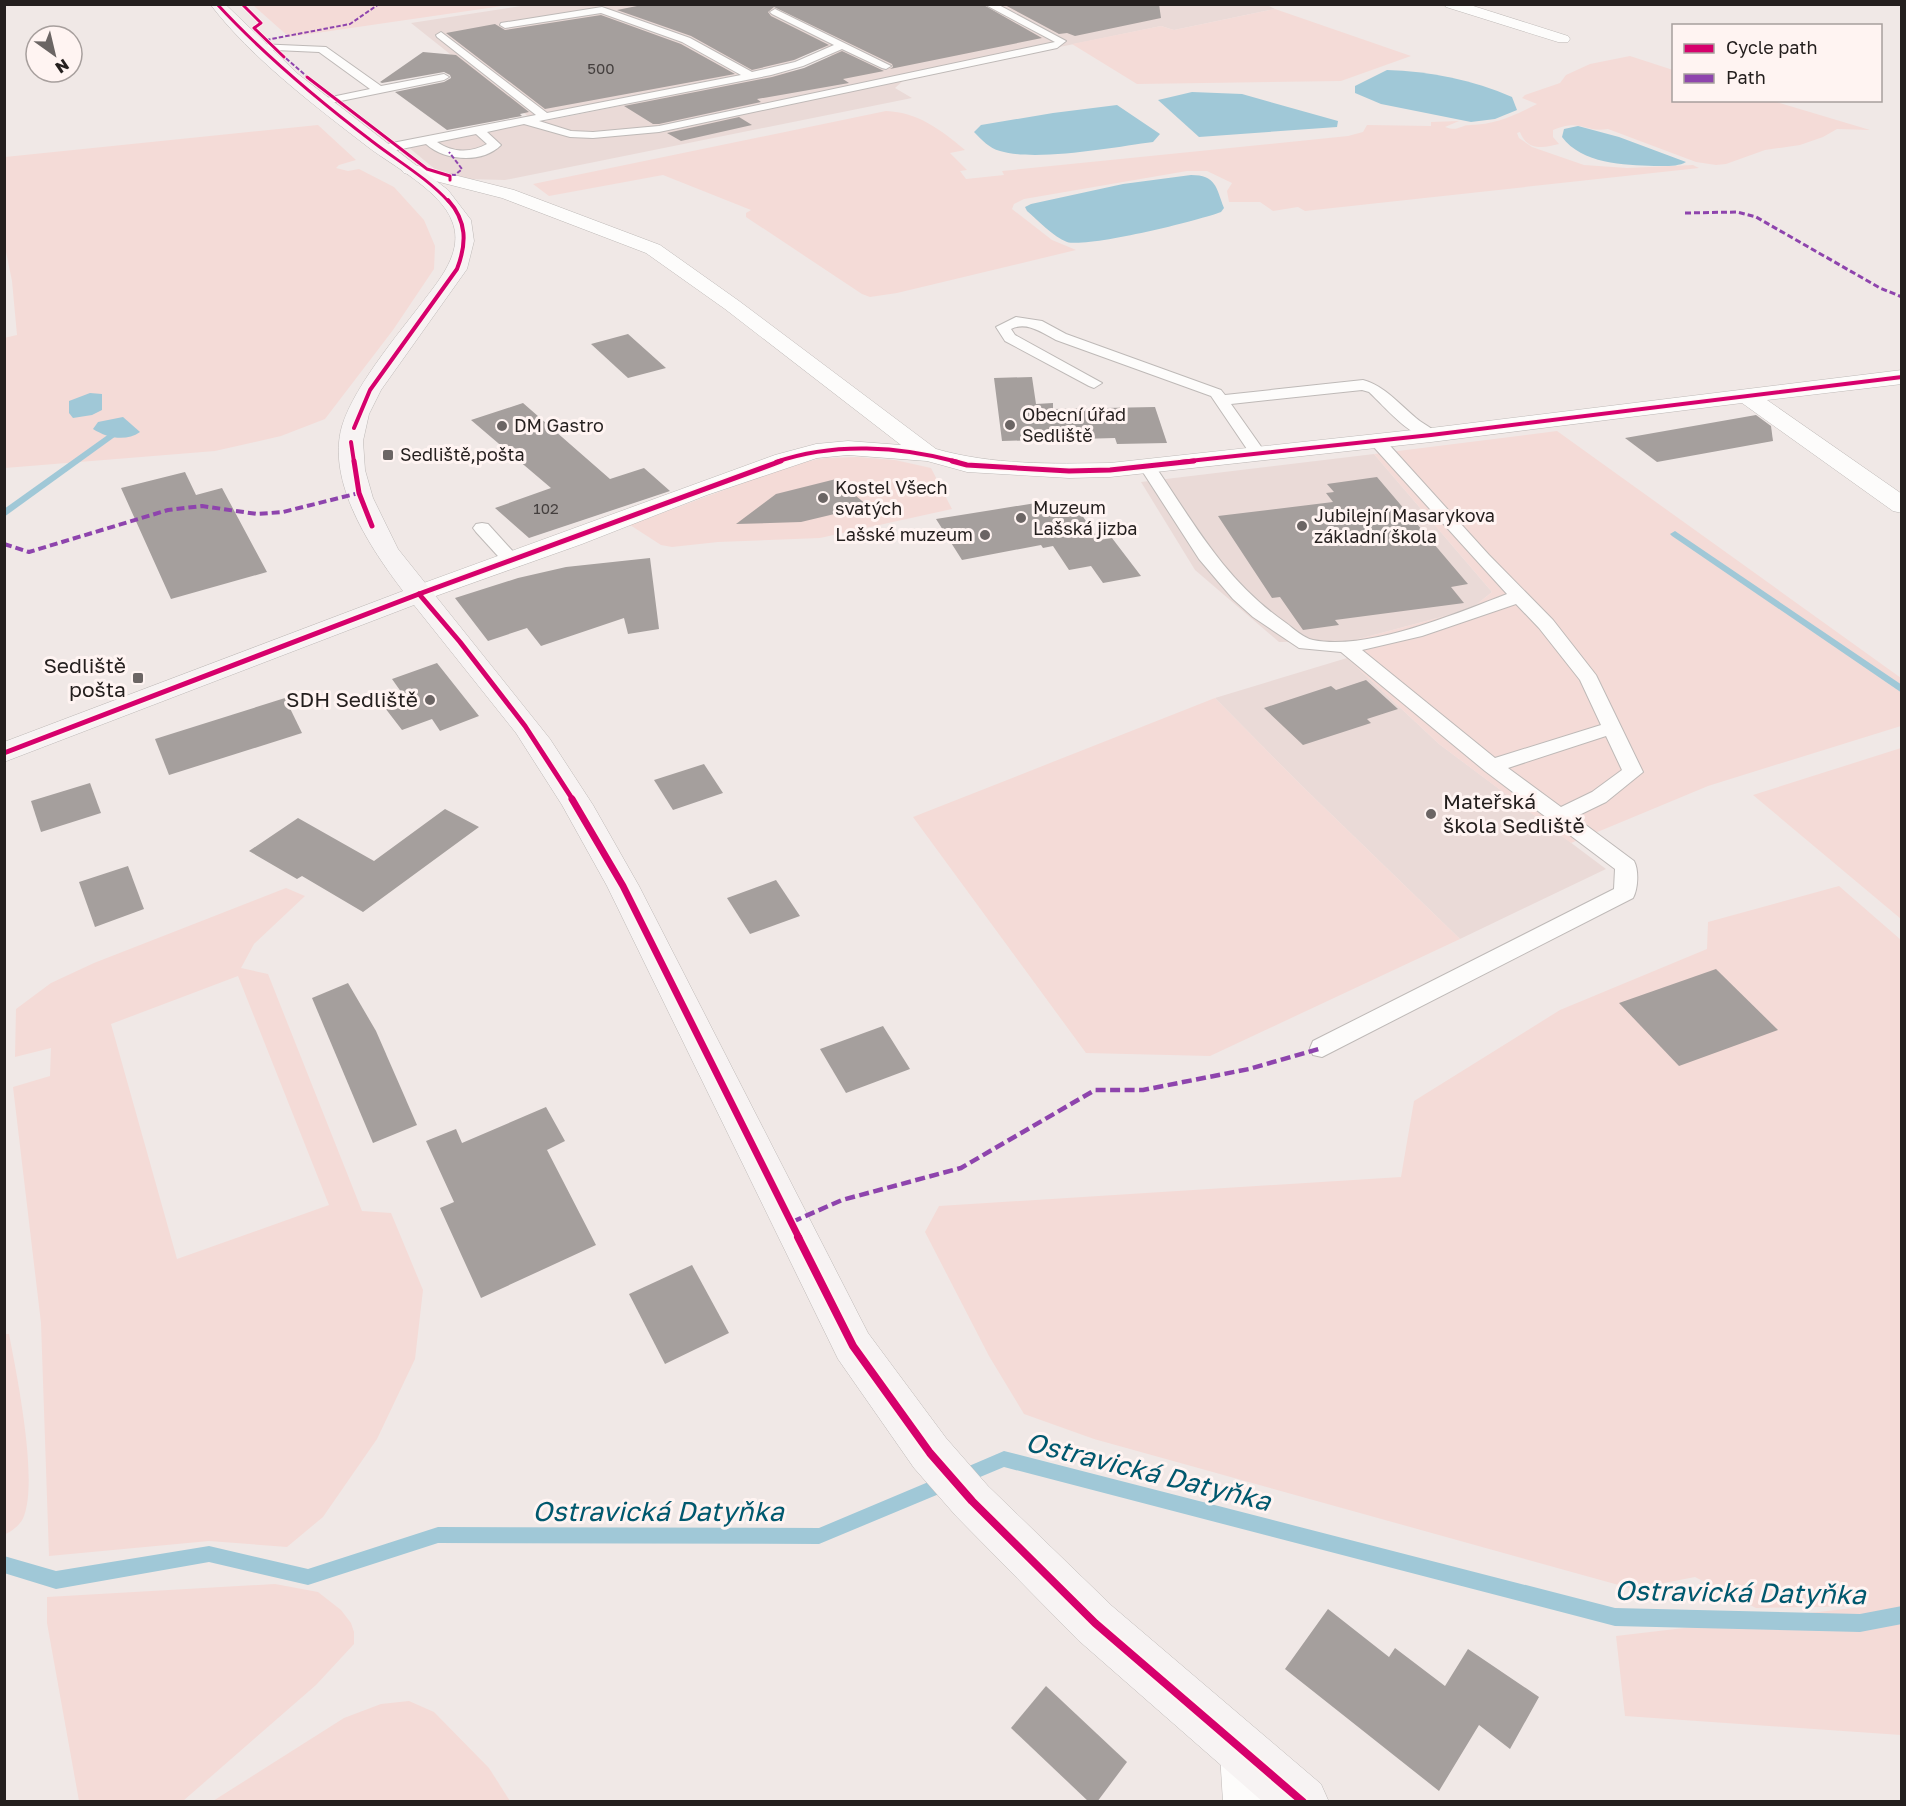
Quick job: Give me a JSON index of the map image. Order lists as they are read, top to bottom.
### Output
{
  "water": ["Ostravická Datyňka"],
  "places": {
    "other": [
      "Obecní úřad Sedliště",
      "DM Gastro",
      "Kostel Všech svatých",
      "Muzeum Lašská jizba",
      "Jubilejní Masarykova základní škola",
      "Lašské muzeum",
      "SDH Sedliště",
      "Mateřská škola Sedliště"
    ],
    "transit": ["Sedliště,pošta", "Sedliště pošta"]
  },
  "house_numbers": ["500", "102"],
  "legend": ["Cycle path", "Path"],
  "north": "bottom right"
}
